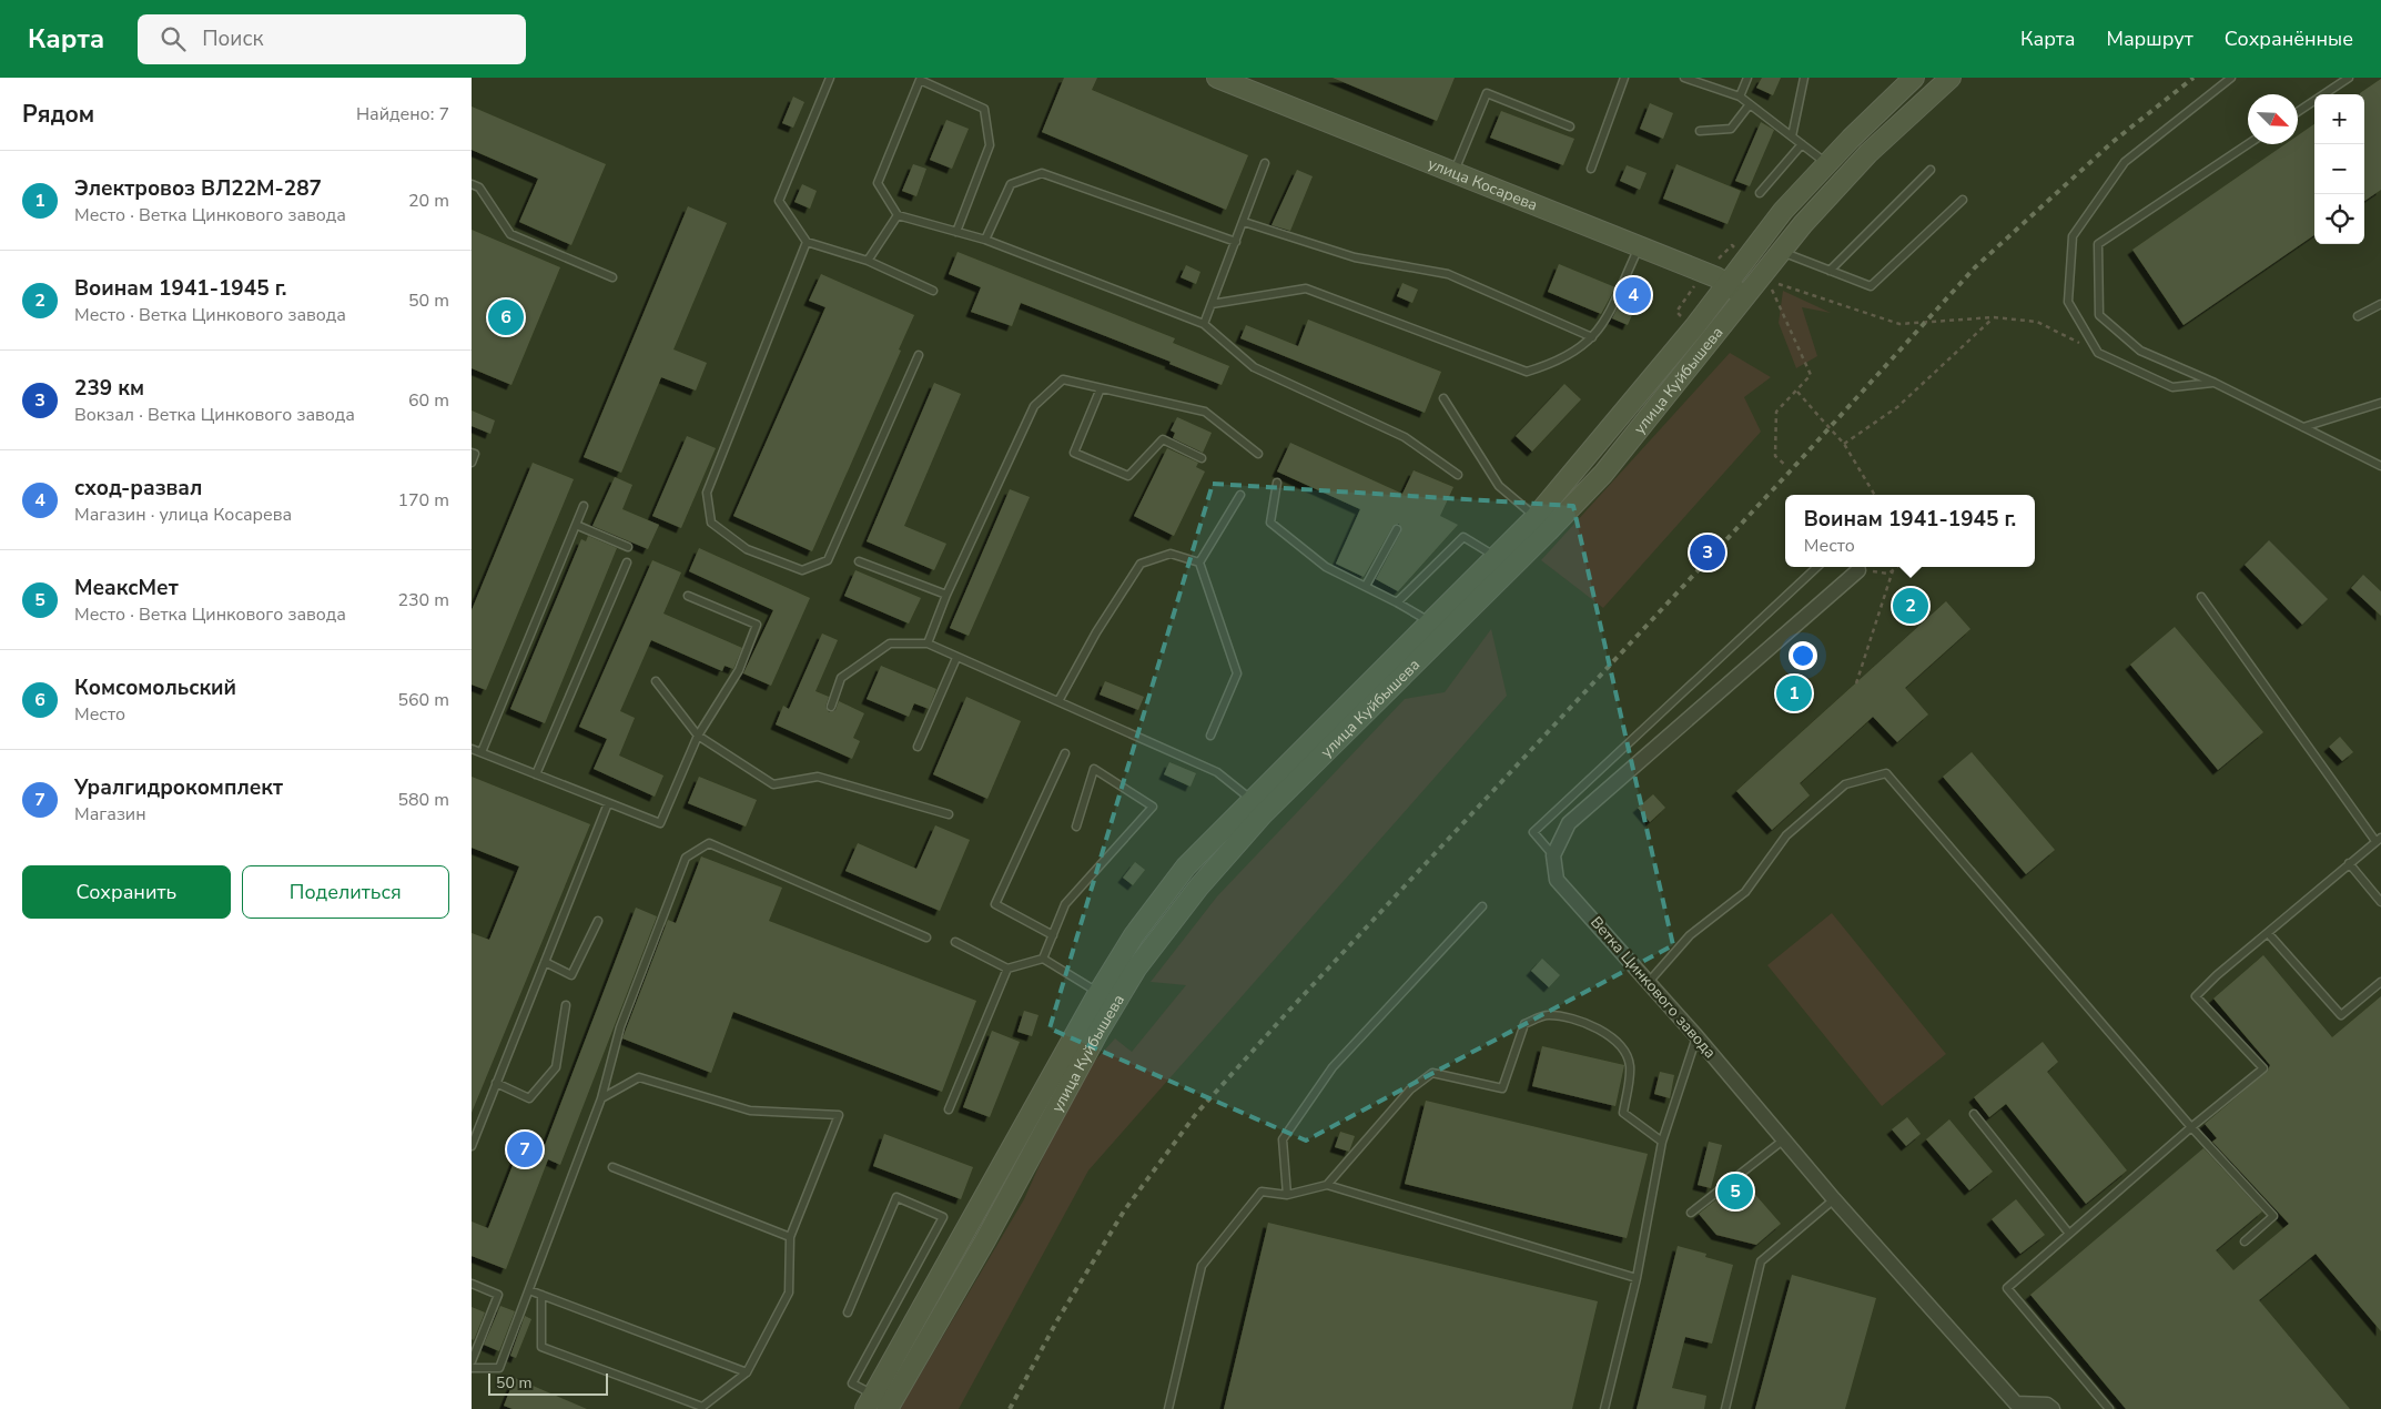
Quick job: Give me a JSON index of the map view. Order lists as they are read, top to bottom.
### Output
{
  "streets": {
    "main road": ["улица Косарева", "улица Куйбышева"],
    "street": ["Ветка Цинкового завода"]
  },
  "crossings": [
    ["улица Косарева", "улица Куйбышева"]
  ],
  "scale_bar": "50 m",
  "north": "bottom right",
  "page": {
    "header": "Карта",
    "search": "Поиск",
    "nav": ["Карта", "Маршрут", "Сохранённые"],
    "heading": ["Рядом", "Найдено: 7"],
    "map_buttons": ["+", "−"],
    "list": [
      {
        "mark": "1",
        "name": "Электровоз ВЛ22М-287",
        "note": "Место · Ветка Цинкового завода",
        "value": "20 m"
      },
      {
        "mark": "2",
        "name": "Воинам 1941-1945 г.",
        "note": "Место · Ветка Цинкового завода",
        "value": "50 m"
      },
      {
        "mark": "3",
        "name": "239 км",
        "note": "Вокзал · Ветка Цинкового завода",
        "value": "60 m"
      },
      {
        "mark": "4",
        "name": "сход-развал",
        "note": "Магазин · улица Косарева",
        "value": "170 m"
      },
      {
        "mark": "5",
        "name": "МеаксМет",
        "note": "Место · Ветка Цинкового завода",
        "value": "230 m"
      },
      {
        "mark": "6",
        "name": "Комсомольский",
        "note": "Место",
        "value": "560 m"
      },
      {
        "mark": "7",
        "name": "Уралгидрокомплект",
        "note": "Магазин",
        "value": "580 m"
      }
    ],
    "pins": [
      "4",
      "6",
      "3",
      "2",
      "1",
      "7",
      "5"
    ],
    "popup": ["Воинам 1941-1945 г.", "Место"],
    "buttons": ["Сохранить", "Поделиться"],
    "scale": "50 m"
  }
}
